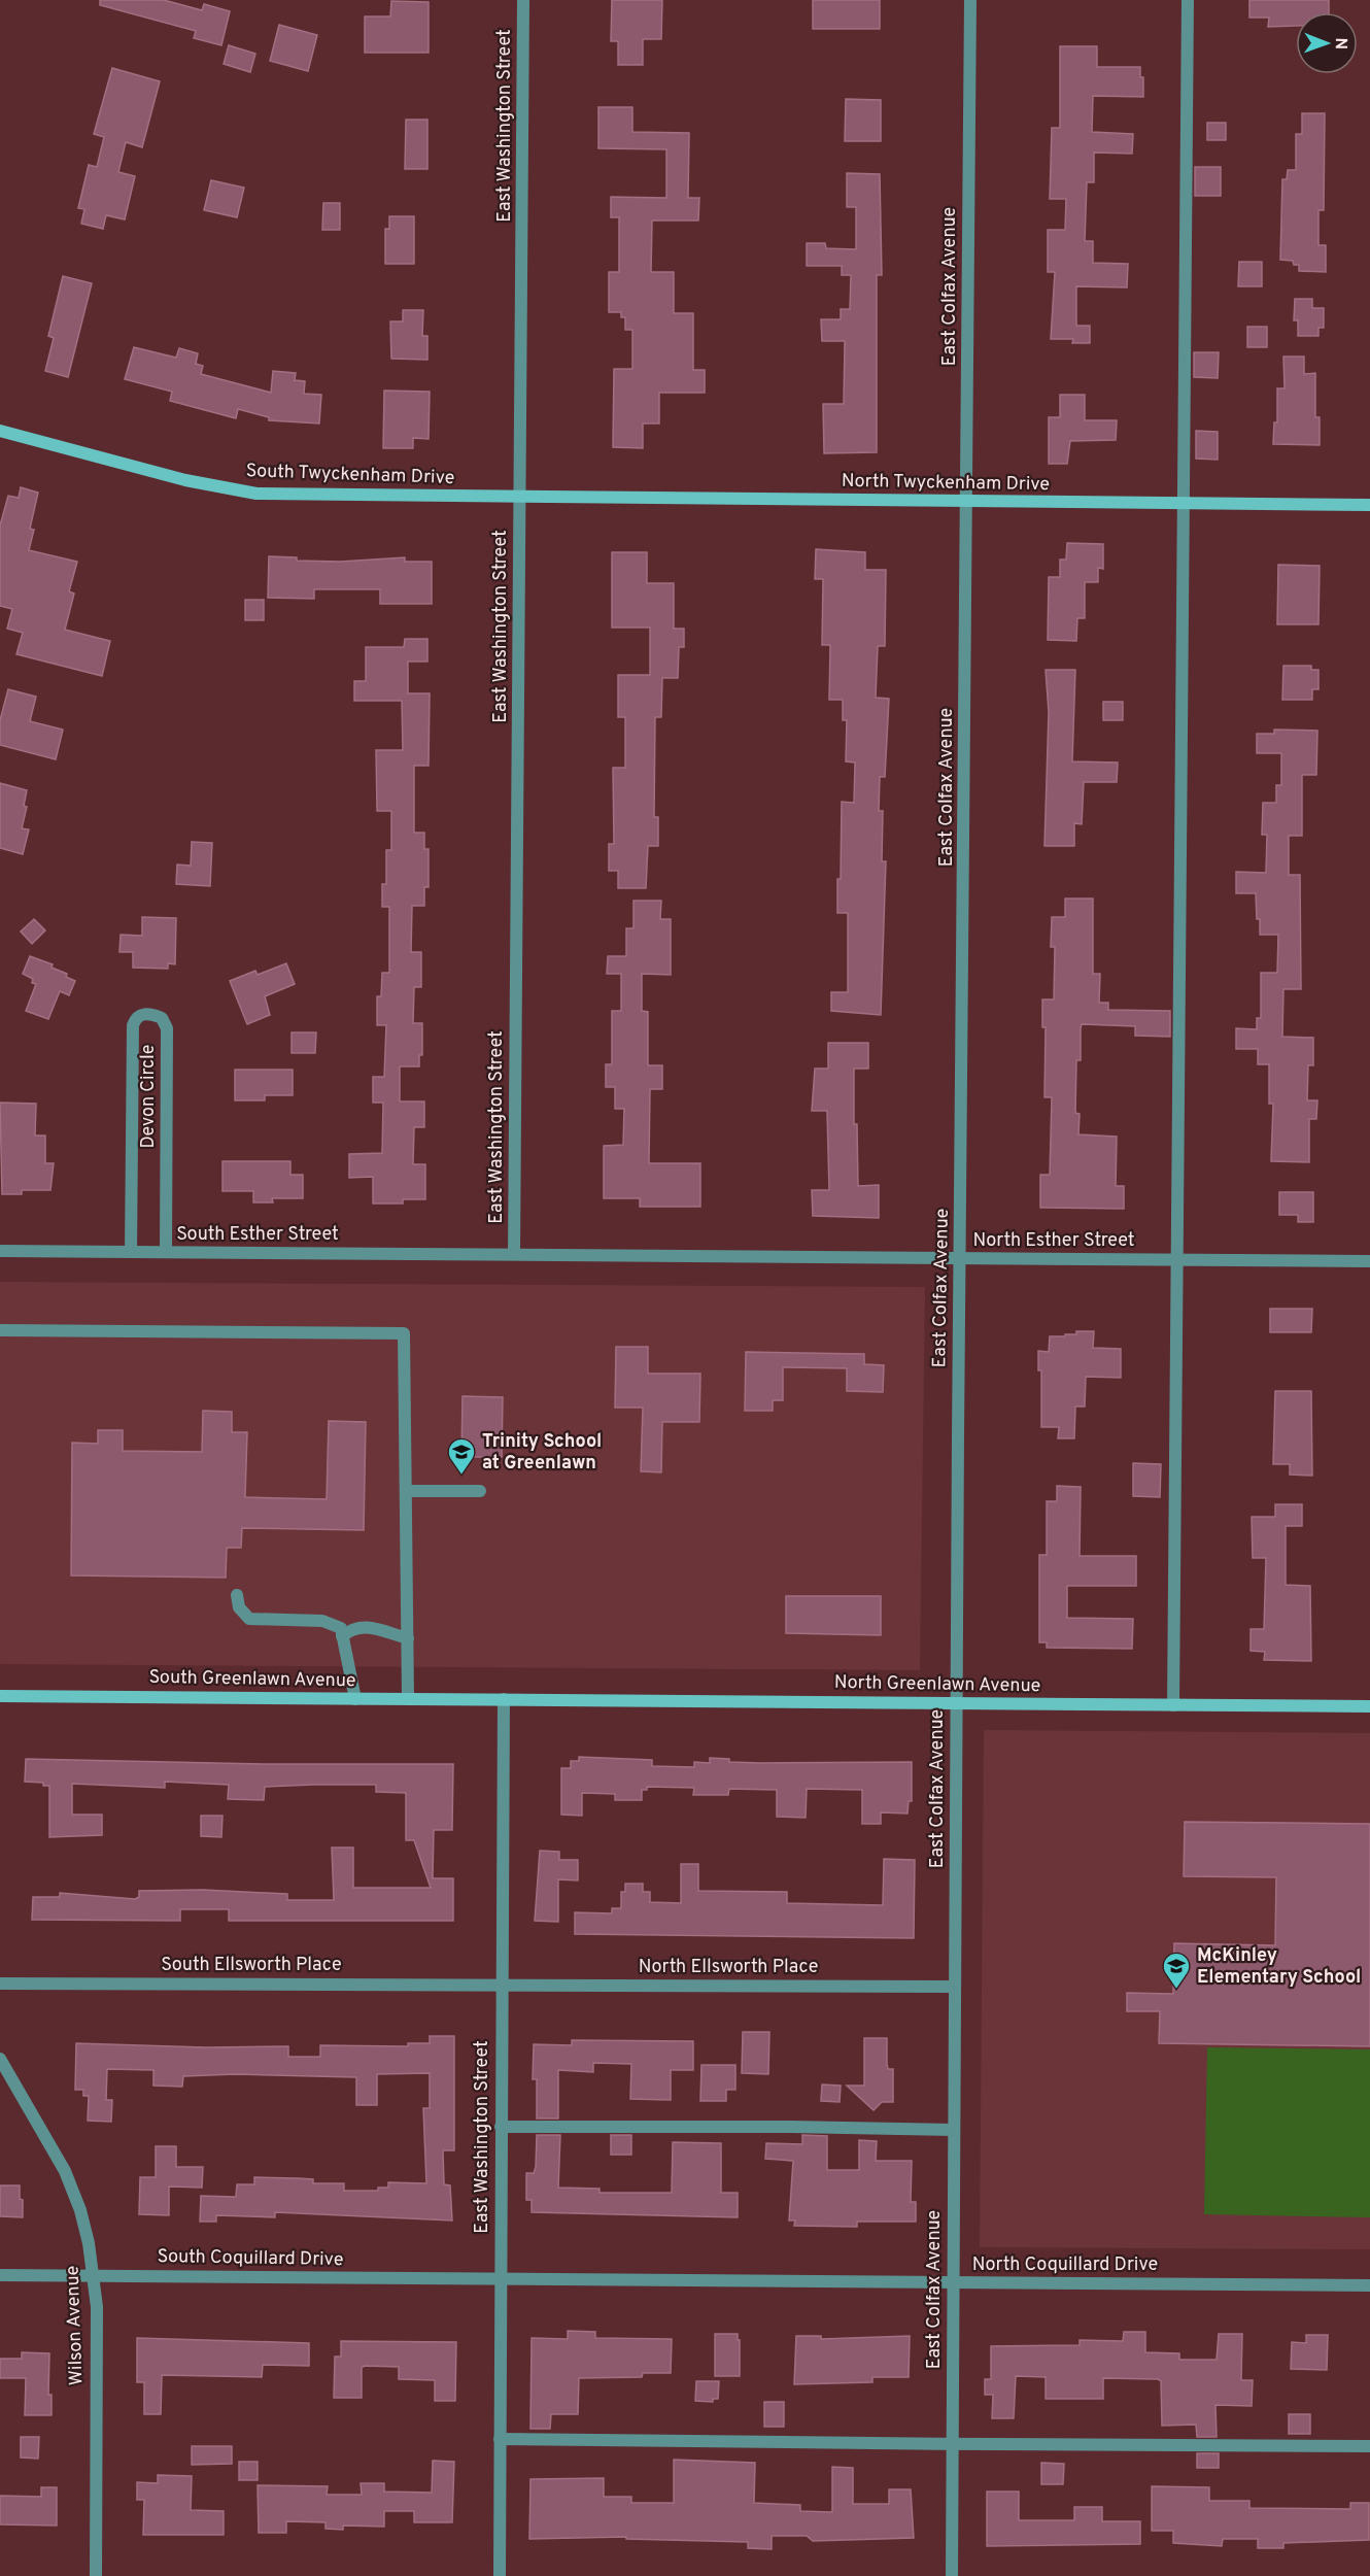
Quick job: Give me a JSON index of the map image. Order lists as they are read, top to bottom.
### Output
{
  "streets": {
    "street": [
      "East Washington Street",
      "East Colfax Avenue",
      "South Twyckenham Drive",
      "North Twyckenham Drive",
      "Devon Circle",
      "South Esther Street",
      "North Esther Street",
      "South Greenlawn Avenue",
      "North Greenlawn Avenue",
      "South Ellsworth Place",
      "North Ellsworth Place",
      "South Coquillard Drive",
      "North Coquillard Drive",
      "Wilson Avenue"
    ]
  },
  "crossings": [
    ["East Washington Street", "South Twyckenham Drive"],
    ["East Washington Street", "North Twyckenham Drive"],
    ["East Washington Street", "South Esther Street"],
    ["East Washington Street", "North Esther Street"],
    ["East Washington Street", "South Greenlawn Avenue"],
    ["East Washington Street", "North Greenlawn Avenue"],
    ["East Washington Street", "South Ellsworth Place"],
    ["East Washington Street", "North Ellsworth Place"],
    ["East Washington Street", "South Coquillard Drive"],
    ["East Washington Street", "North Coquillard Drive"],
    ["East Colfax Avenue", "North Twyckenham Drive"],
    ["East Colfax Avenue", "North Esther Street"],
    ["East Colfax Avenue", "North Greenlawn Avenue"],
    ["East Colfax Avenue", "North Ellsworth Place"],
    ["East Colfax Avenue", "North Coquillard Drive"],
    ["South Twyckenham Drive", "North Twyckenham Drive"],
    ["Devon Circle", "South Esther Street"],
    ["South Esther Street", "North Esther Street"],
    ["South Greenlawn Avenue", "North Greenlawn Avenue"],
    ["South Ellsworth Place", "North Ellsworth Place"],
    ["South Coquillard Drive", "North Coquillard Drive"],
    ["South Coquillard Drive", "Wilson Avenue"]
  ],
  "places": {
    "school or university": ["Trinity School at Greenlawn", "McKinley Elementary School"]
  },
  "north": "right"
}
